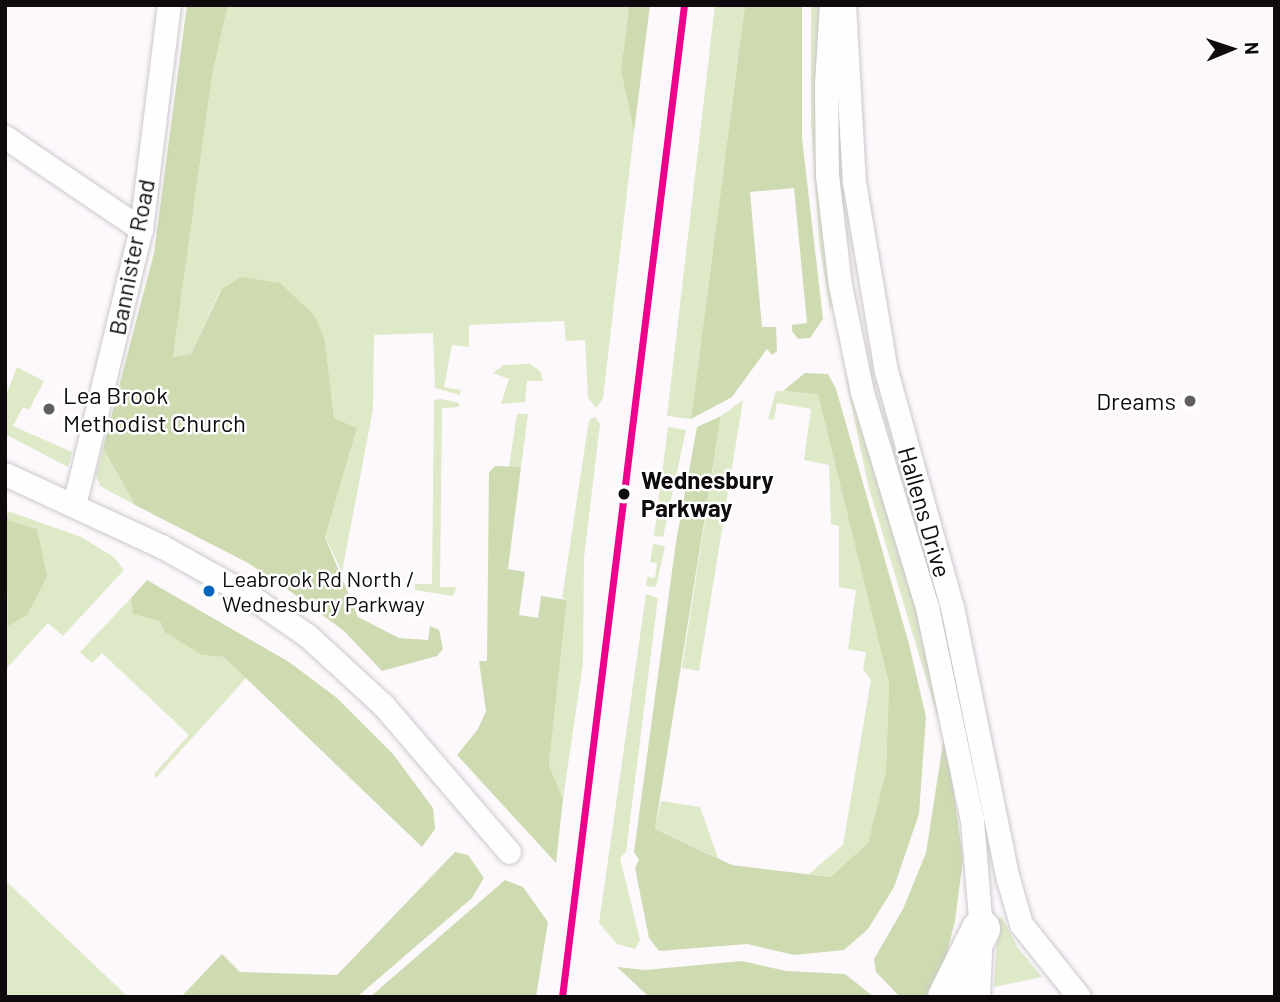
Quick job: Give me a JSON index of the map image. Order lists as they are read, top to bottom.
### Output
{
  "streets": {
    "street": ["Bannister Road", "Hallens Drive"]
  },
  "places": [
    "Dreams",
    "Lea Brook Methodist Church",
    "Wednesbury Parkway",
    "Leabrook Rd North / Wednesbury Parkway"
  ],
  "north": "right"
}
